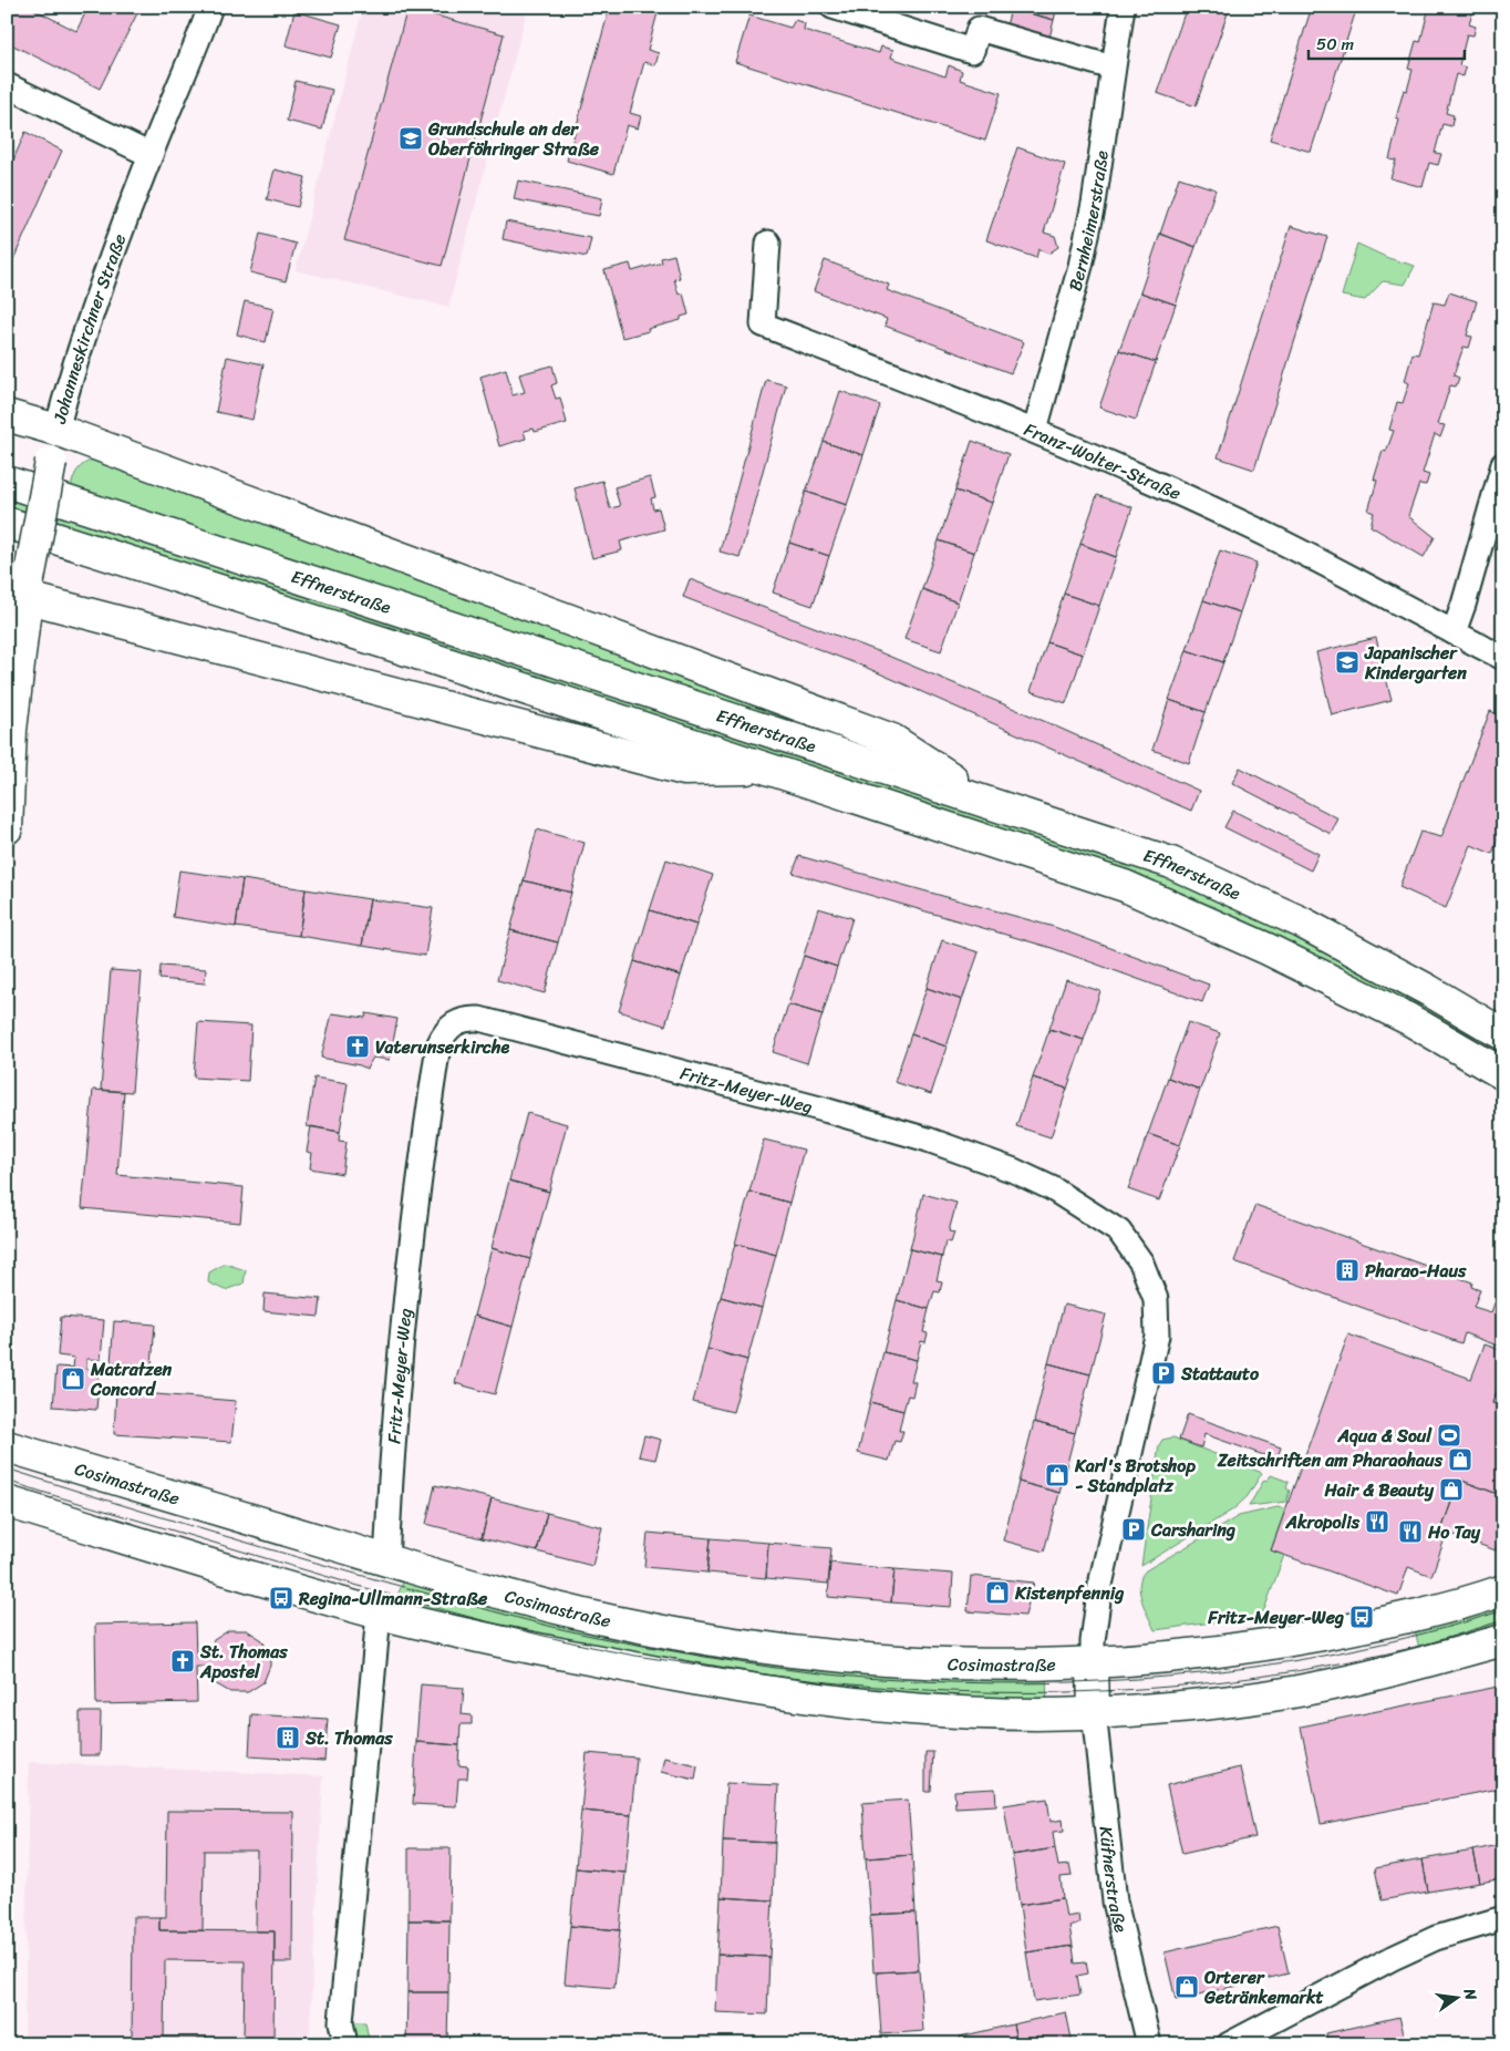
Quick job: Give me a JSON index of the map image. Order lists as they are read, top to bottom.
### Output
{
  "streets": {
    "main road": ["Johanneskirchner Straße", "Effnerstraße", "Cosimastraße"],
    "street": [
      "Bernheimerstraße",
      "Franz-Wolter-Straße",
      "Fritz-Meyer-Weg",
      "Küfnerstraße"
    ]
  },
  "crossings": [
    ["Bernheimerstraße", "Franz-Wolter-Straße"],
    ["Fritz-Meyer-Weg", "Cosimastraße"]
  ],
  "places": {
    "school or university": ["Grundschule an der Oberföhringer Straße", "Japanischer Kindergarten"],
    "church": ["Vaterunserkirche", "St. Thomas Apostel"],
    "building": ["Pharao-Haus", "St. Thomas"],
    "parking": ["Stattauto", "Carsharing"],
    "shop": [
      "Matratzen Concord",
      "Zeitschriften am Pharaohaus",
      "Karl's Brotshop - Standplatz",
      "Hair & Beauty",
      "Kistenpfennig",
      "Orterer Getränkemarkt"
    ],
    "sports": ["Aqua & Soul"],
    "restaurant": ["Akropolis", "Ho Tay"],
    "bus stop": ["Regina-Ullmann-Straße", "Fritz-Meyer-Weg"]
  },
  "scale_bar": "50 m",
  "north": "right"
}
